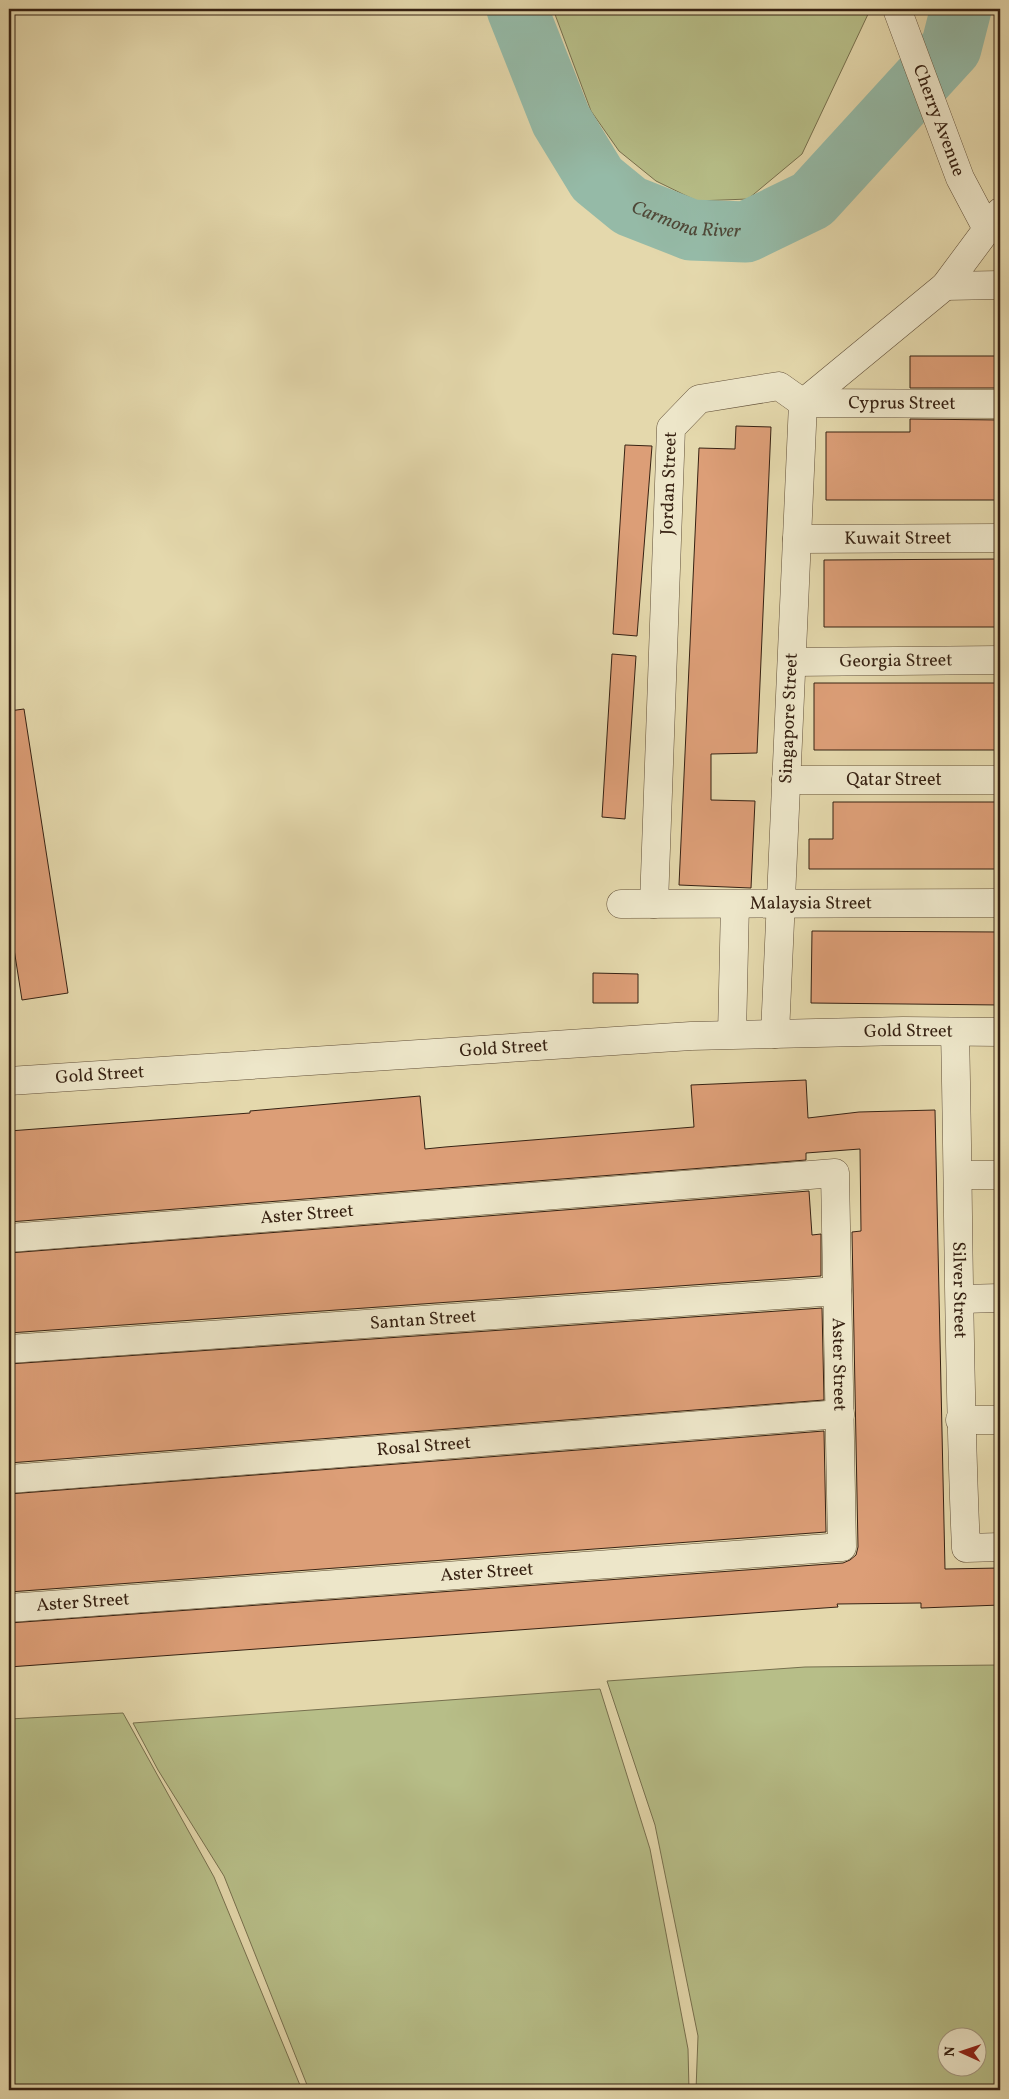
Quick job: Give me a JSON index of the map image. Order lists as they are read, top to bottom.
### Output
{
  "streets": {
    "street": [
      "Cherry Avenue",
      "Cyprus Street",
      "Jordan Street",
      "Kuwait Street",
      "Georgia Street",
      "Singapore Street",
      "Qatar Street",
      "Malaysia Street",
      "Gold Street",
      "Aster Street",
      "Silver Street",
      "Santan Street",
      "Rosal Street"
    ]
  },
  "crossings": [
    ["Cyprus Street", "Jordan Street"],
    ["Cyprus Street", "Singapore Street"],
    ["Jordan Street", "Singapore Street"],
    ["Jordan Street", "Malaysia Street"],
    ["Kuwait Street", "Singapore Street"],
    ["Georgia Street", "Singapore Street"],
    ["Singapore Street", "Qatar Street"],
    ["Singapore Street", "Malaysia Street"],
    ["Singapore Street", "Gold Street"],
    ["Gold Street", "Silver Street"],
    ["Aster Street", "Santan Street"],
    ["Aster Street", "Rosal Street"]
  ],
  "water": ["Carmona River"],
  "north": "left"
}
